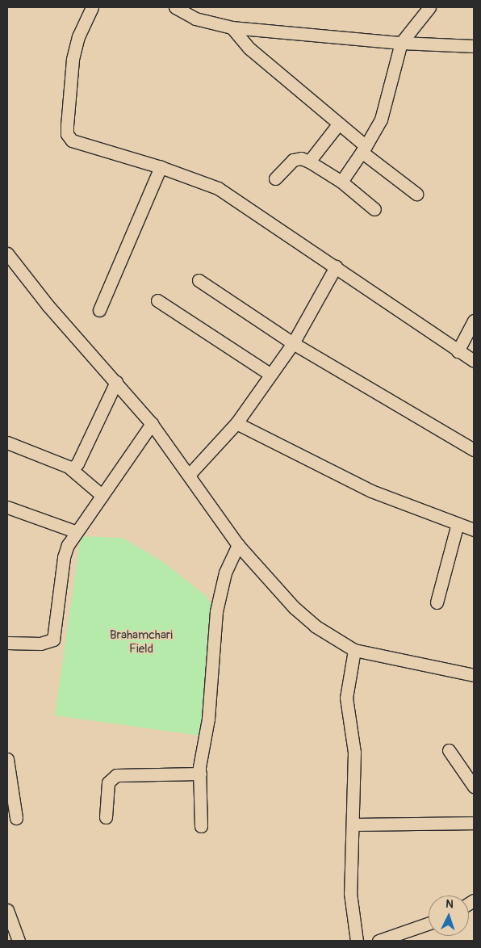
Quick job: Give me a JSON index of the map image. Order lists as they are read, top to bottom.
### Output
{
  "parks": ["Brahamchari Field"],
  "north": "top"
}
